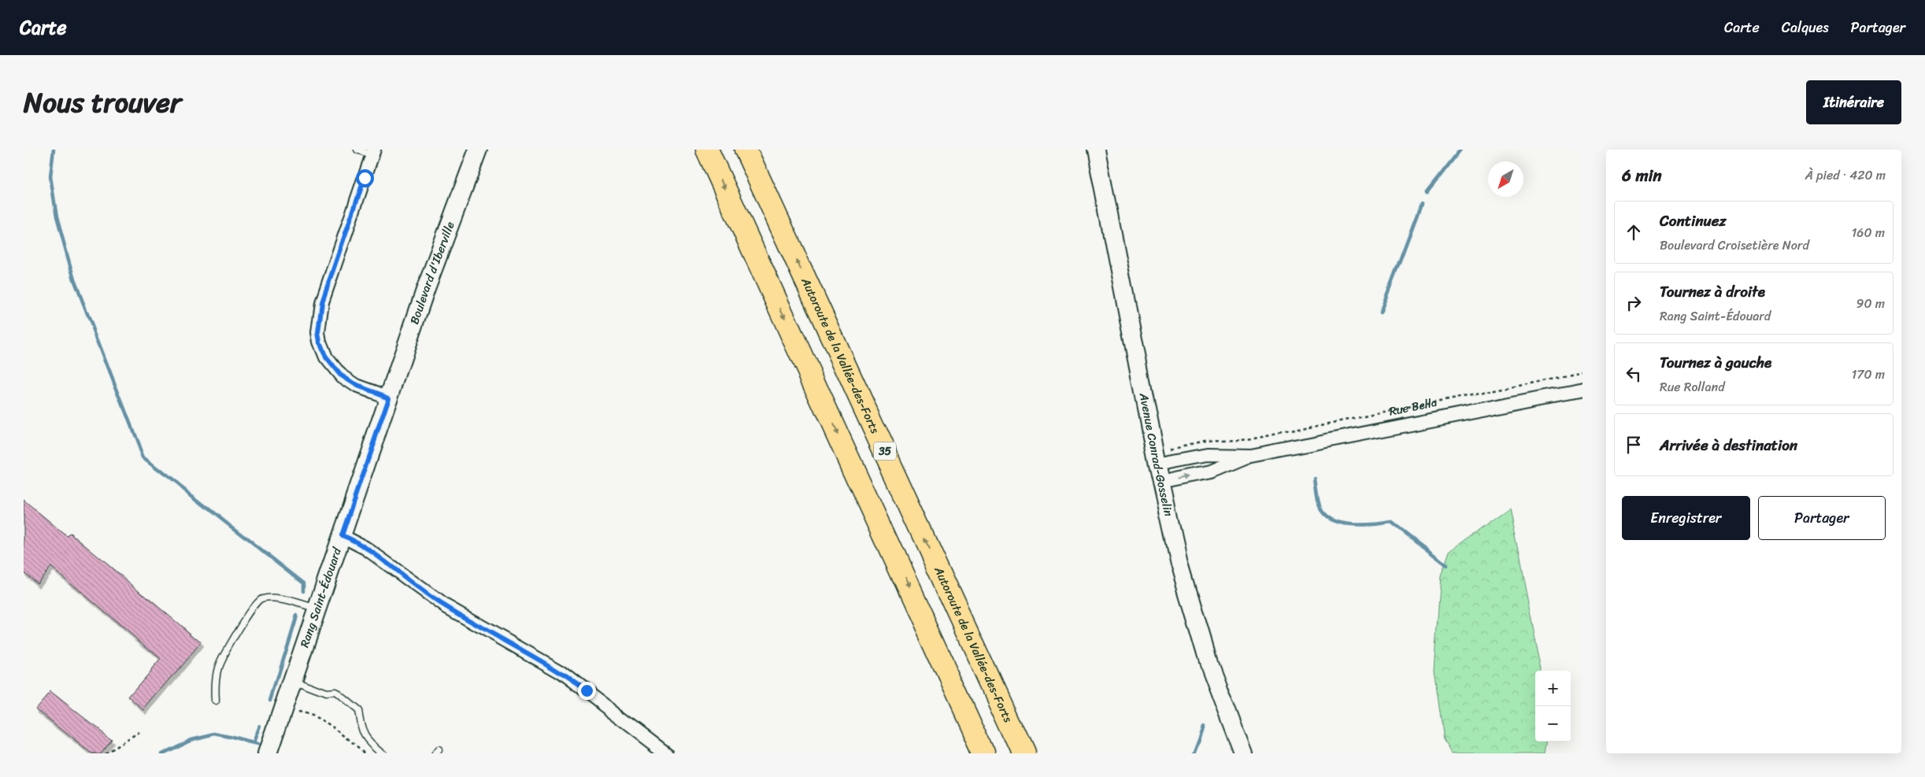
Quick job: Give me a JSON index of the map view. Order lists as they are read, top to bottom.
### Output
{
  "streets": {
    "highway": ["Autoroute de la Vallée-des-Forts", "35"],
    "street": [
      "Boulevard d'Iberville",
      "Rue Bella",
      "Avenue Conrad-Gosselin",
      "Rang Saint-Édouard"
    ]
  },
  "crossings": [
    ["Boulevard d'Iberville", "Rang Saint-Édouard"],
    ["Rue Bella", "Avenue Conrad-Gosselin"]
  ],
  "north": "bottom left",
  "page": {
    "header": "Carte",
    "nav": ["Carte", "Calques", "Partager"],
    "title": "Nous trouver",
    "buttons": [
      "Itinéraire",
      ["Enregistrer", "Partager"]
    ],
    "heading": ["6 min", "À pied · 420 m"],
    "list": [
      ["Continuez", "Boulevard Croisetière Nord", "160 m"],
      ["Tournez à droite", "Rang Saint-Édouard", "90 m"],
      ["Tournez à gauche", "Rue Rolland", "170 m"],
      "Arrivée à destination"
    ],
    "map_buttons": ["+", "−"]
  }
}
